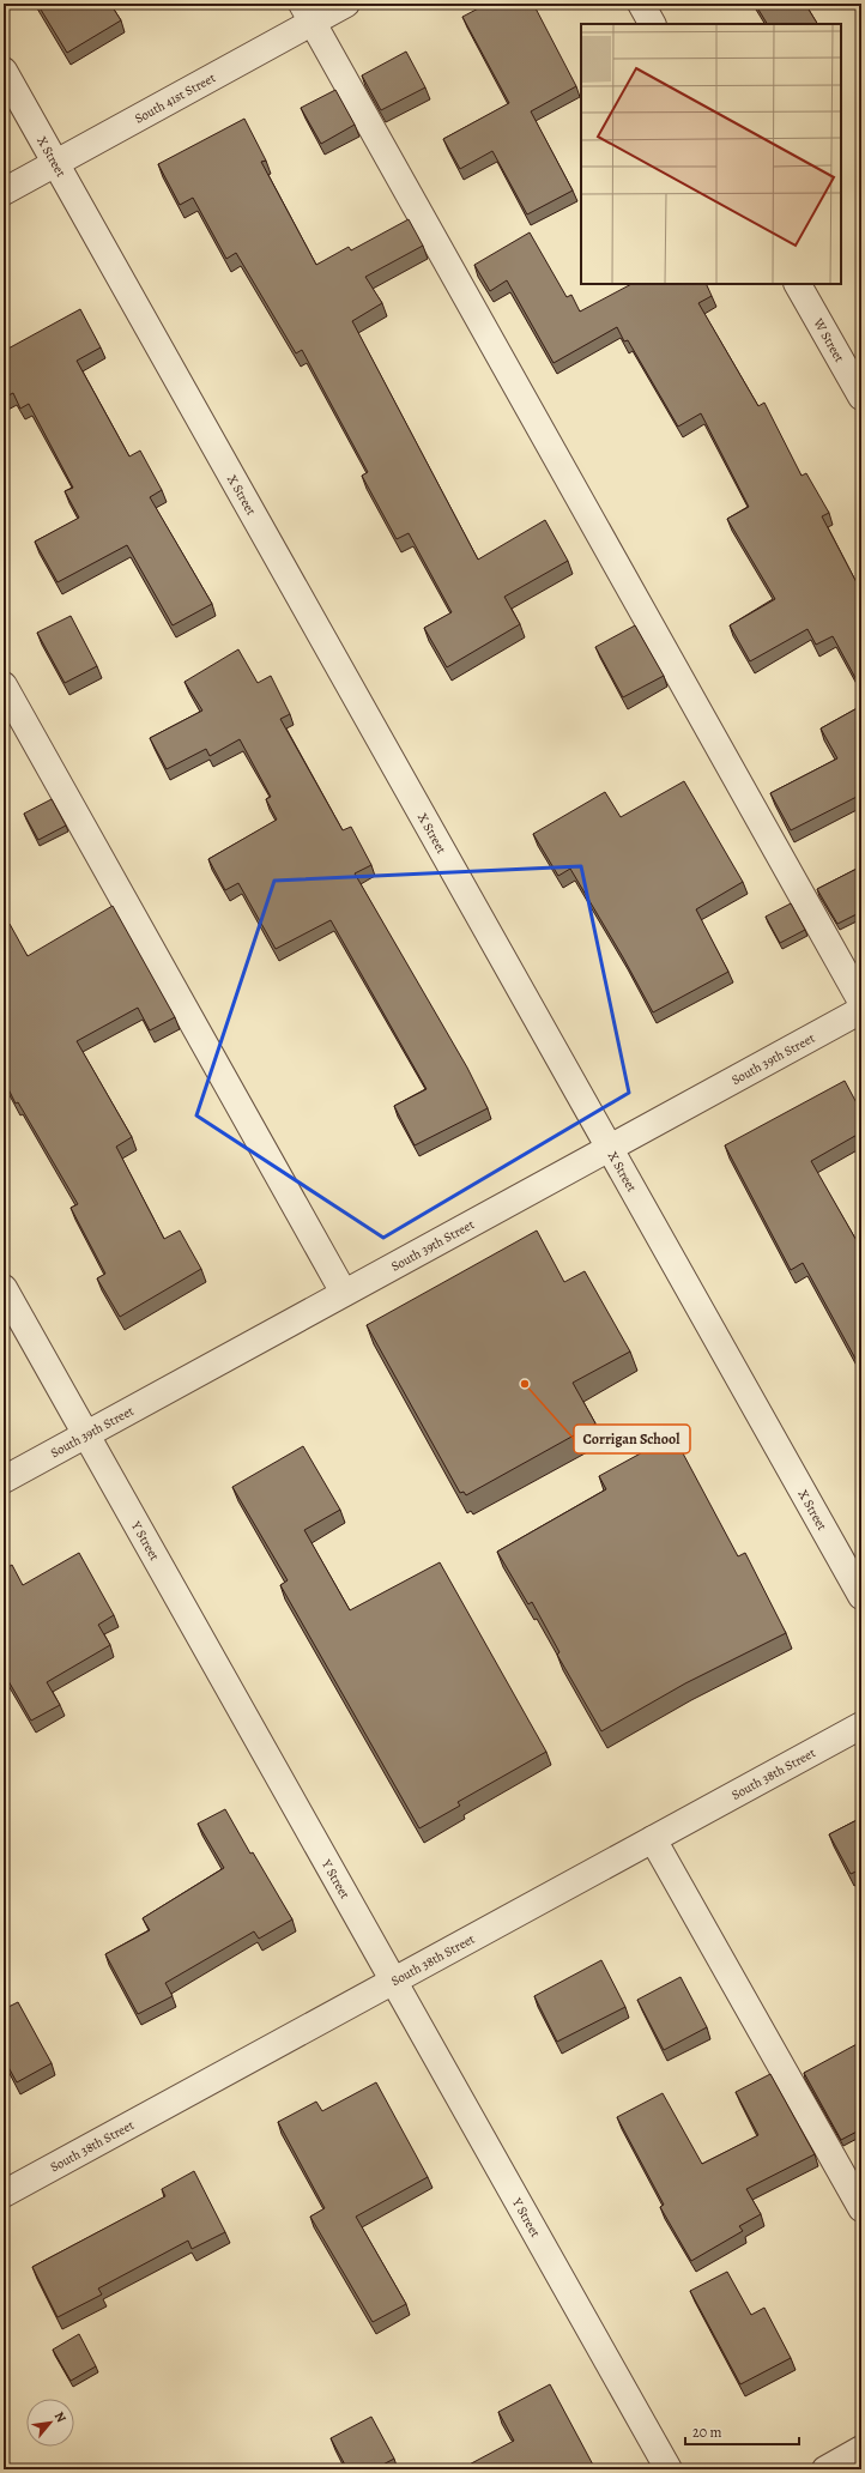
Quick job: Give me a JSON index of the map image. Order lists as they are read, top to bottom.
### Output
{
  "streets": {
    "street": [
      "South 41st Street",
      "X Street",
      "W Street",
      "South 39th Street",
      "Y Street",
      "South 38th Street"
    ]
  },
  "crossings": [
    ["South 41st Street", "X Street"],
    ["X Street", "South 39th Street"],
    ["South 39th Street", "Y Street"],
    ["Y Street", "South 38th Street"]
  ],
  "places": ["Corrigan School"],
  "scale_bar": "20 m",
  "north": "top right"
}
